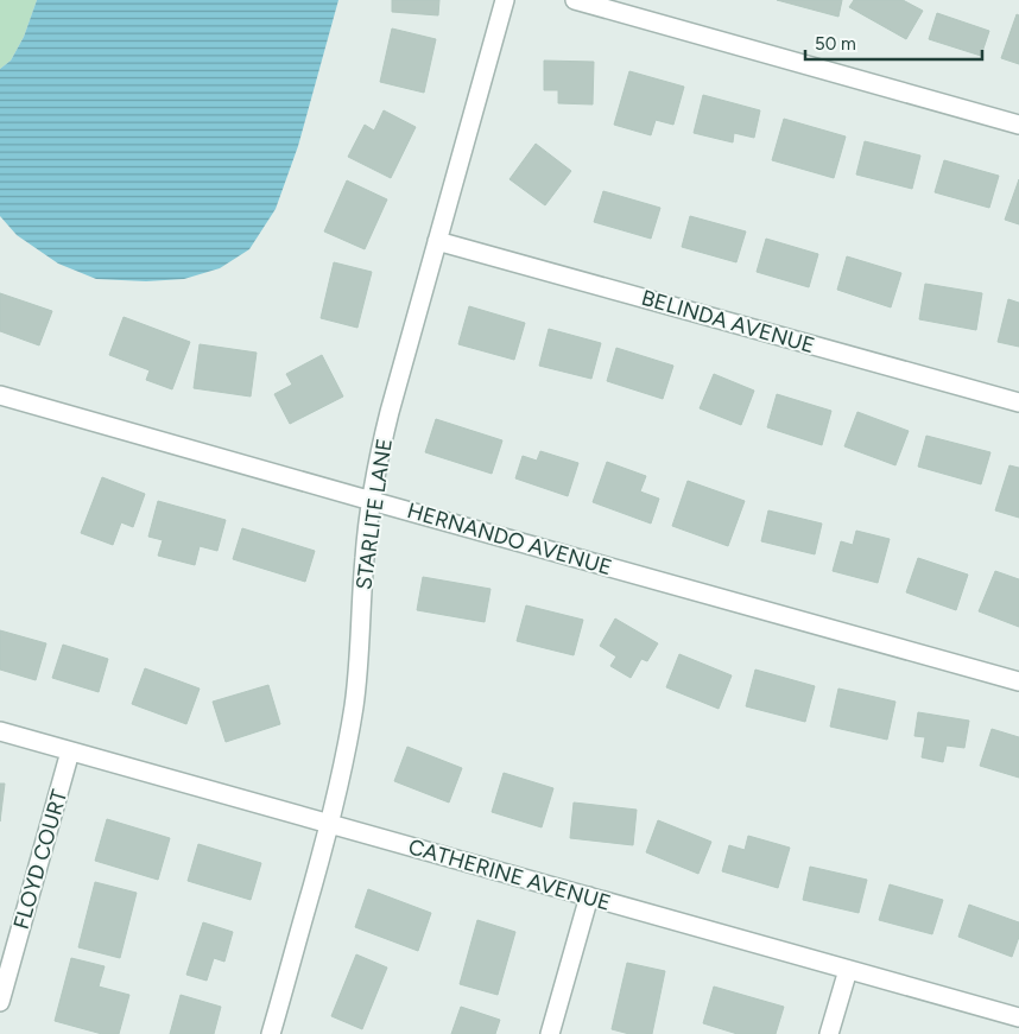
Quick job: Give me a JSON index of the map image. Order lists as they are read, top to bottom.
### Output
{
  "streets": {
    "street": [
      "BELINDA AVENUE",
      "STARLITE LANE",
      "HERNANDO AVENUE",
      "FLOYD COURT",
      "CATHERINE AVENUE"
    ]
  },
  "crossings": [
    ["BELINDA AVENUE", "STARLITE LANE"],
    ["STARLITE LANE", "HERNANDO AVENUE"],
    ["STARLITE LANE", "CATHERINE AVENUE"],
    ["FLOYD COURT", "CATHERINE AVENUE"]
  ],
  "scale_bar": "50 m"
}
